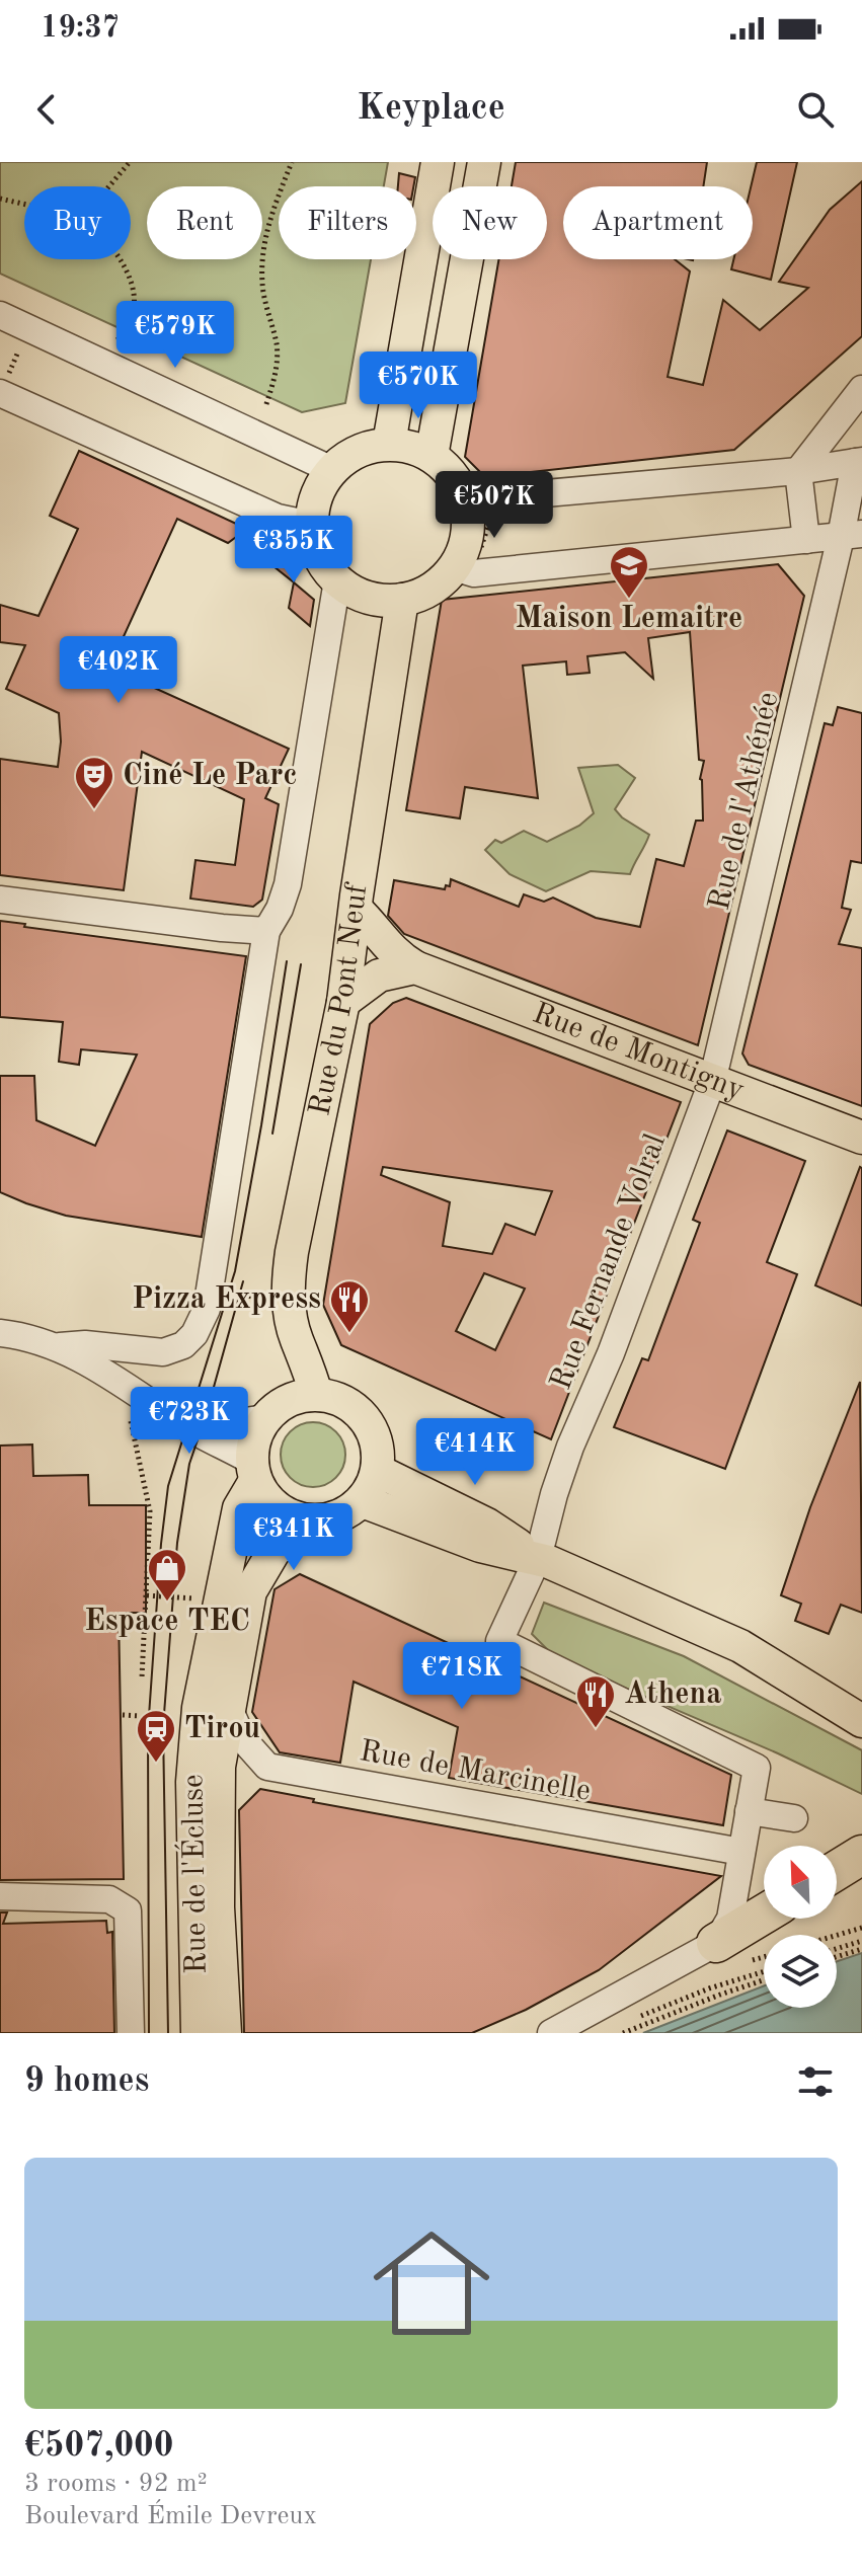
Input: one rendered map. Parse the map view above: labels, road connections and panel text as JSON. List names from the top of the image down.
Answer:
{
  "streets": {
    "main road": ["Rue du Pont Neuf", "Rue de Montigny", "Rue de l'Écluse"],
    "street": ["Rue de l'Athénée", "Rue Fernande Volral", "Rue de Marcinelle"]
  },
  "crossings": [
    ["Rue de l'Athénée", "Rue de Montigny"],
    ["Rue de l'Athénée", "Rue Fernande Volral"],
    ["Rue du Pont Neuf", "Rue de Montigny"],
    ["Rue du Pont Neuf", "Rue de l'Écluse"],
    ["Rue de Montigny", "Rue Fernande Volral"],
    ["Rue de Marcinelle", "Rue de l'Écluse"]
  ],
  "places": {
    "school or university": ["Maison Lemaitre"],
    "theatre": ["Ciné Le Parc"],
    "restaurant": ["Pizza Express", "Athena"],
    "shop": ["Espace TEC"],
    "station": ["Tirou"]
  },
  "north": "top left",
  "page": {
    "status": "19:37",
    "header": "Keyplace",
    "chip": [
      "Buy",
      "Rent",
      "Filters",
      "New",
      "Apartment"
    ],
    "price": [
      "€579K",
      "€570K",
      "€507K",
      "€355K",
      "€402K",
      "€723K",
      "€414K",
      "€341K",
      "€718K"
    ],
    "heading": "9 homes",
    "list": [
      {
        "name": "€507,000",
        "note": "3 rooms · 92 m² · Boulevard Émile Devreux"
      }
    ]
  }
}
